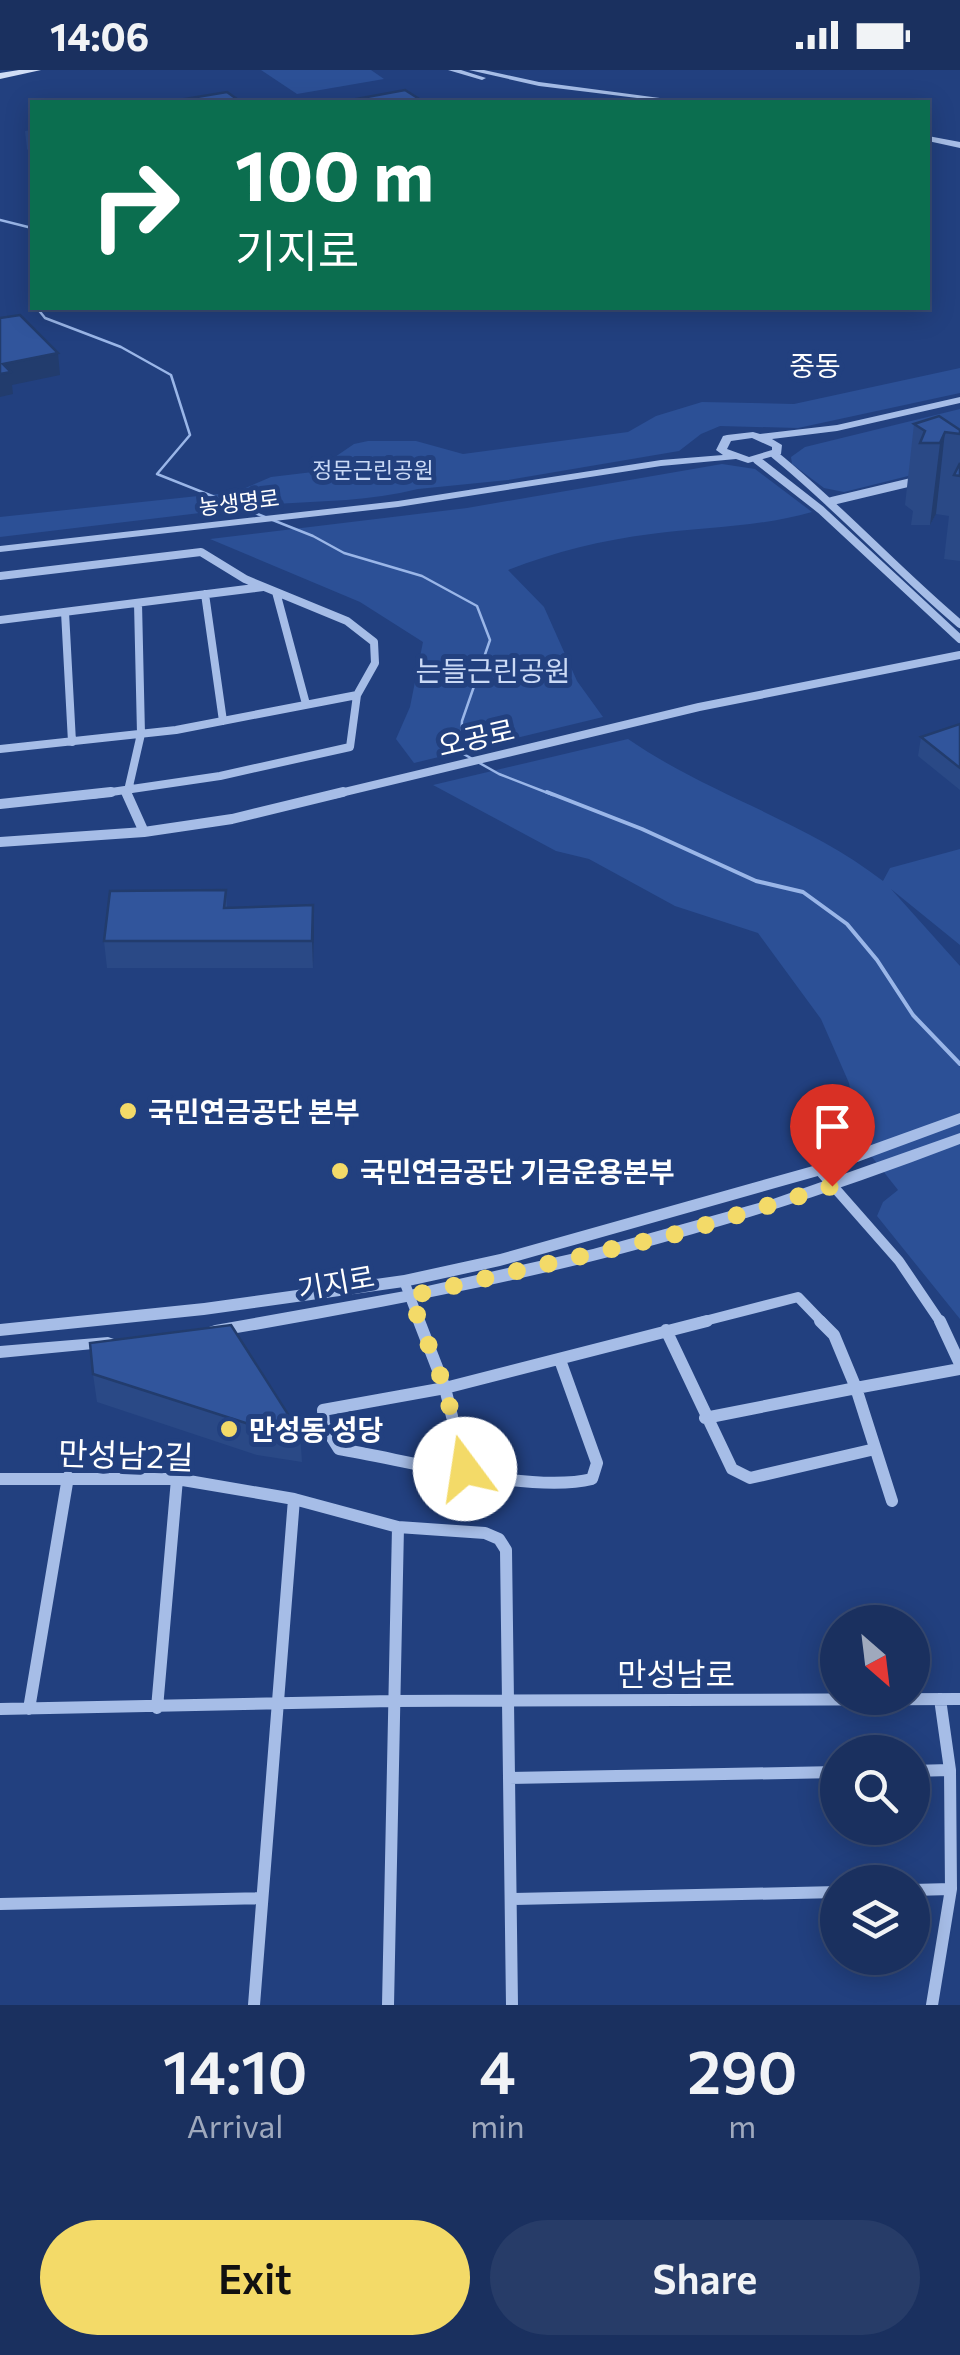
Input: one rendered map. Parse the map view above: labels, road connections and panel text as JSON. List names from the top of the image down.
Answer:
{
  "streets": {
    "street": [
      "농생명로",
      "오공로",
      "기지로",
      "만성남2길",
      "만성남로"
    ]
  },
  "crossings": [
    ["만성남2길", "만성남로"]
  ],
  "districts": ["중동"],
  "parks": ["정문근린공원", "는들근린공원"],
  "places": ["국민연금공단 본부", "국민연금공단 기금운용본부", "만성동 성당"],
  "north": "bottom right",
  "page": {
    "status": "14:06",
    "turn": ["100 m", "기지로"],
    "eta": [
      "14:10",
      "Arrival",
      "4",
      "min",
      "290",
      "m"
    ],
    "buttons": ["Exit", "Share"]
  }
}
